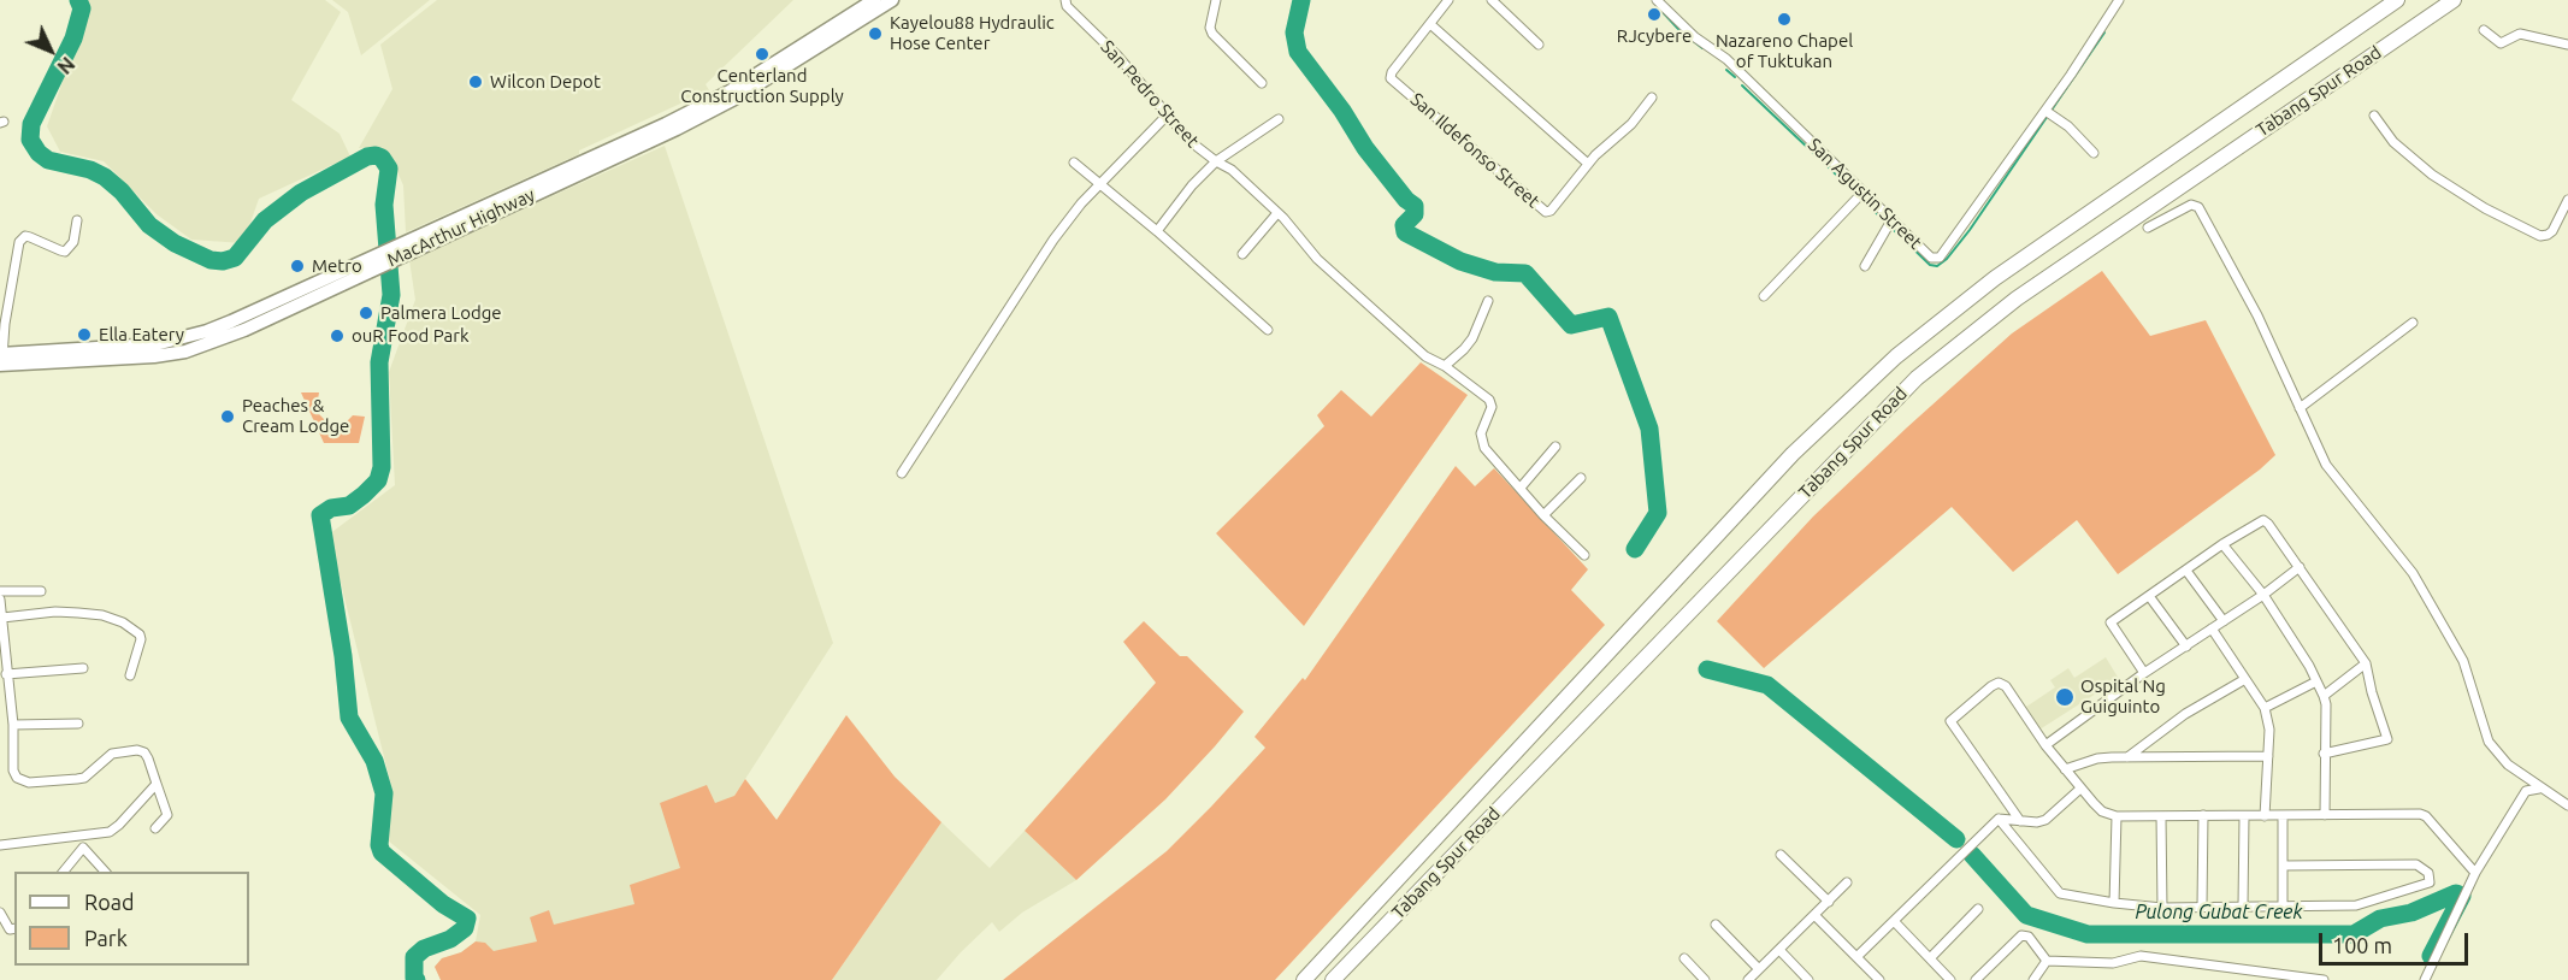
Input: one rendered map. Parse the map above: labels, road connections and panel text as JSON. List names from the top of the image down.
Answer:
{
  "streets": {
    "highway": ["Tabang Spur Road", "MacArthur Highway"],
    "street": ["San Pedro Street", "San Ildefonso Street", "San Agustin Street"]
  },
  "water": ["Pulong Gubat Creek"],
  "places": [
    "RJcybere",
    "Nazareno Chapel of Tuktukan",
    "Kayelou88 Hydraulic Hose Center",
    "Centerland Construction Supply",
    "Wilcon Depot",
    "Metro",
    "Palmera Lodge",
    "Ella Eatery",
    "ouR Food Park",
    "Peaches & Cream Lodge",
    "Ospital Ng Guiguinto"
  ],
  "legend": ["Road", "Park"],
  "scale_bar": "100 m",
  "north": "bottom right"
}
